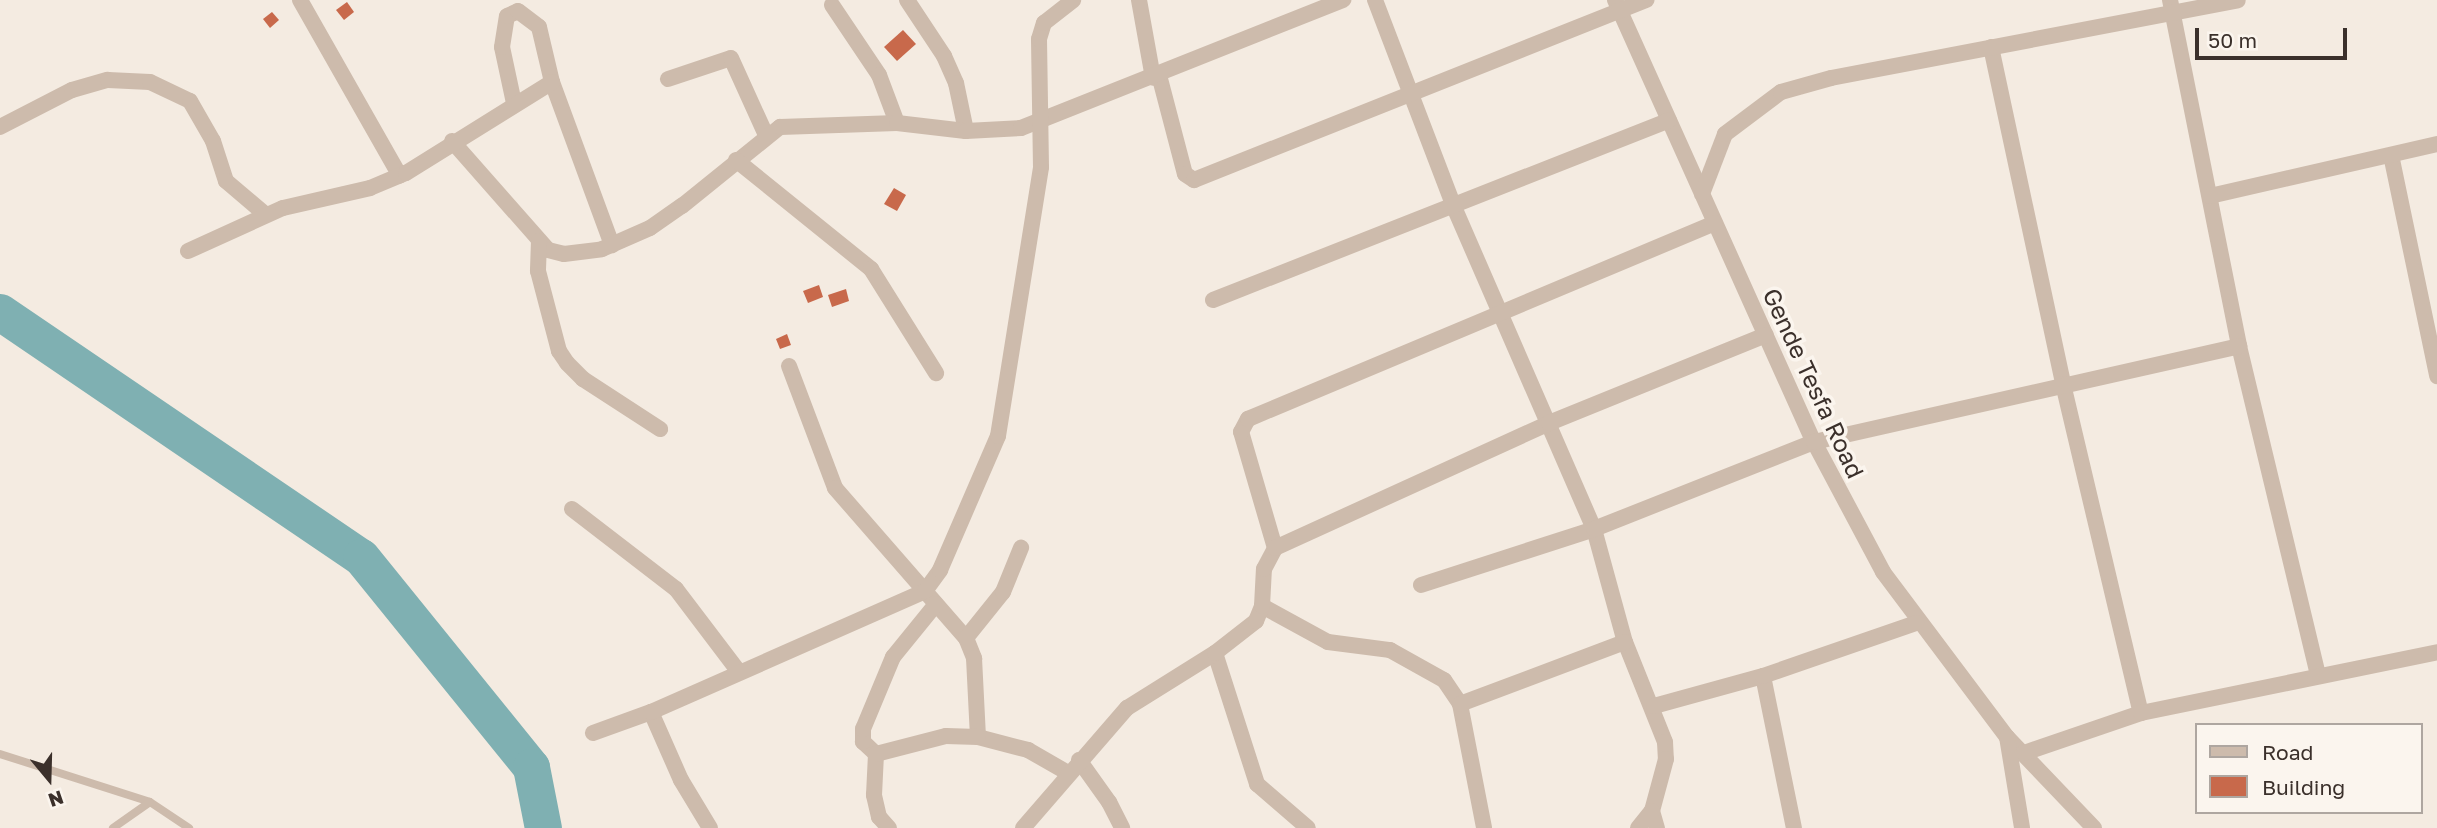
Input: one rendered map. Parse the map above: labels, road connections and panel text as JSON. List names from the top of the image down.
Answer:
{
  "streets": {
    "street": ["Gende Tesfa Road"]
  },
  "legend": ["Road", "Building"],
  "scale_bar": "50 m",
  "north": "bottom"
}
